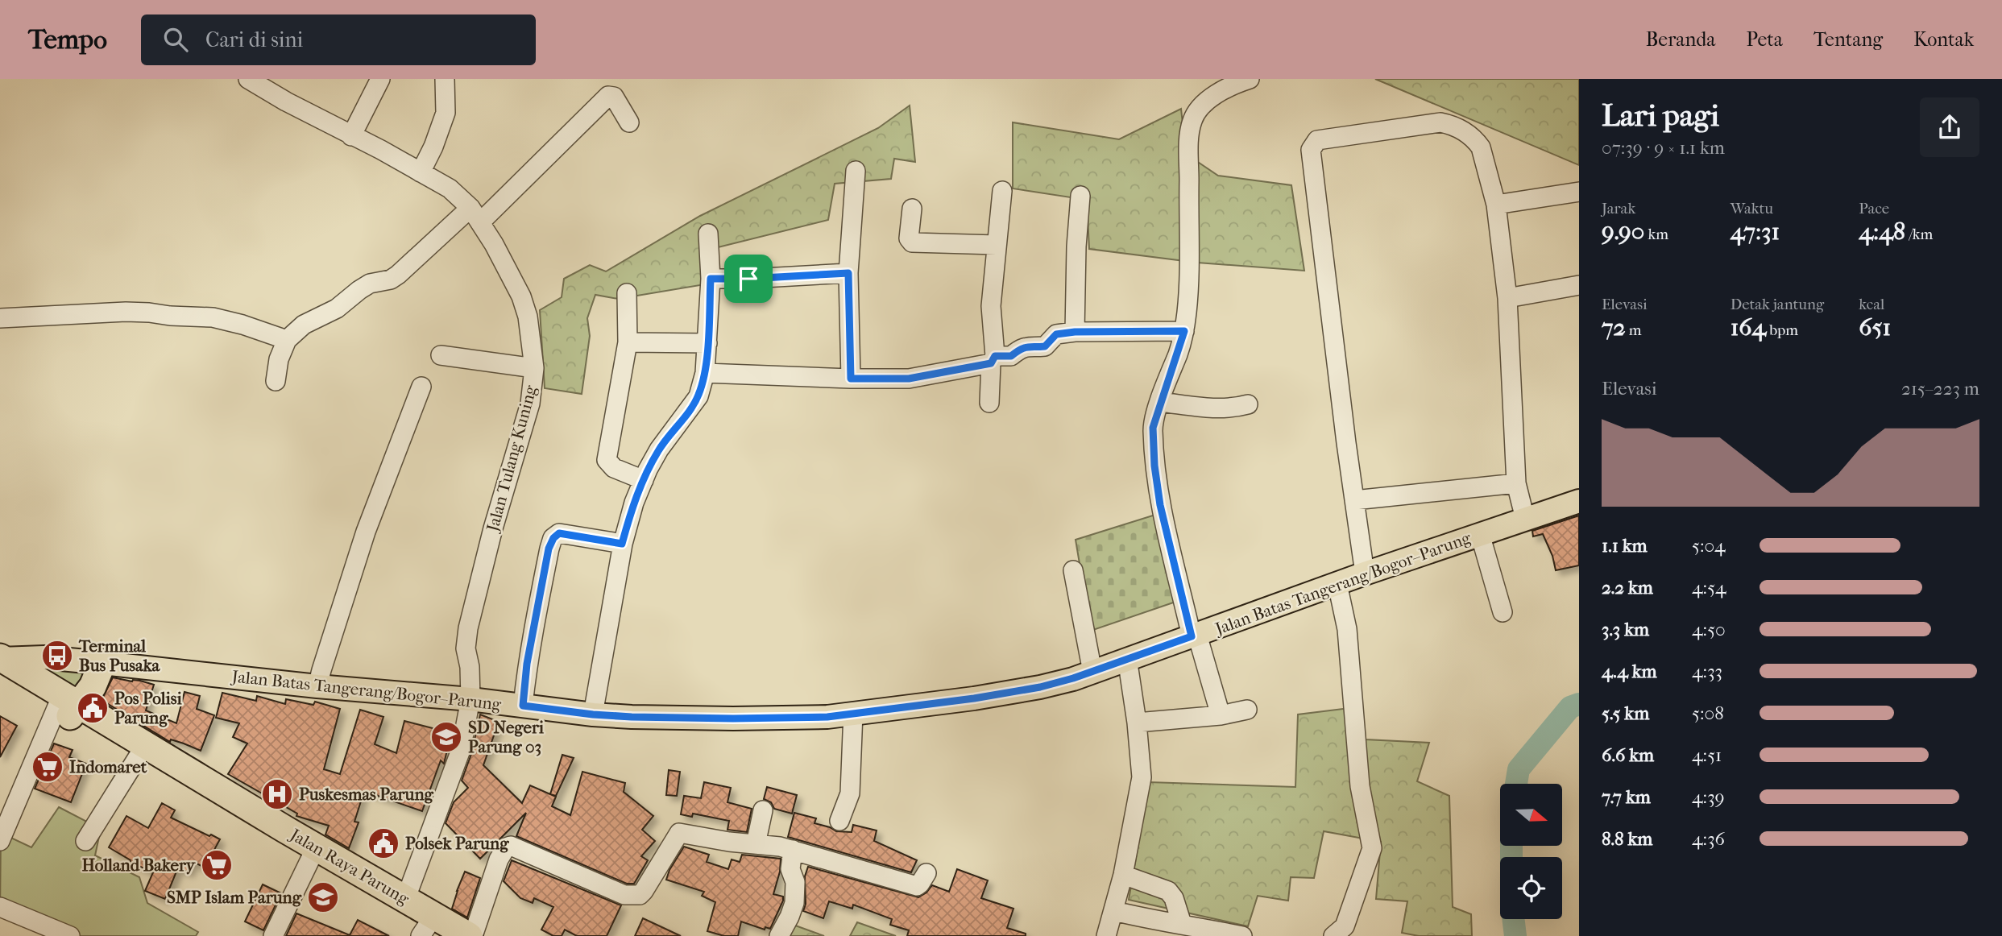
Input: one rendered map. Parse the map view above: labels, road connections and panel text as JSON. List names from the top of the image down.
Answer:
{
  "streets": {
    "highway": ["Jalan Raya Parung"],
    "main road": ["Jalan Batas Tangerang/Bogor–Parung"],
    "street": ["Jalan Tulang Kuning"]
  },
  "crossings": [
    ["Jalan Tulang Kuning", "Jalan Batas Tangerang/Bogor–Parung"],
    ["Jalan Tulang Kuning", "Jalan Raya Parung"],
    ["Jalan Batas Tangerang/Bogor–Parung", "Jalan Raya Parung"]
  ],
  "places": {
    "bus stop": ["Terminal Bus Pusaka"],
    "public building": ["Pos Polisi Parung", "Polsek Parung"],
    "school or university": ["SD Negeri Parung 03", "SMP Islam Parung"],
    "supermarket": ["Indomaret", "Holland Bakery"],
    "hospital": ["Puskesmas Parung"]
  },
  "north": "right",
  "page": {
    "header": "Tempo",
    "search": "Cari di sini",
    "nav": [
      "Beranda",
      "Peta",
      "Tentang",
      "Kontak"
    ],
    "heading": ["Lari pagi", "07:39 · 9 × 1.1 km"],
    "stats": [
      ["Jarak", "9.90 km"],
      ["Waktu", "47:31"],
      ["Pace", "4:48 /km"],
      ["Elevasi", "72 m"],
      ["Detak jantung", "164 bpm"],
      ["kcal", "651"]
    ],
    "chart": ["Elevasi", "215–223 m"],
    "list": [
      {
        "name": "1.1 km",
        "note": "5:04"
      },
      {
        "name": "2.2 km",
        "note": "4:54"
      },
      {
        "name": "3.3 km",
        "note": "4:50"
      },
      {
        "name": "4.4 km",
        "note": "4:33"
      },
      {
        "name": "5.5 km",
        "note": "5:08"
      },
      {
        "name": "6.6 km",
        "note": "4:51"
      },
      {
        "name": "7.7 km",
        "note": "4:39"
      },
      {
        "name": "8.8 km",
        "note": "4:36"
      }
    ]
  }
}
